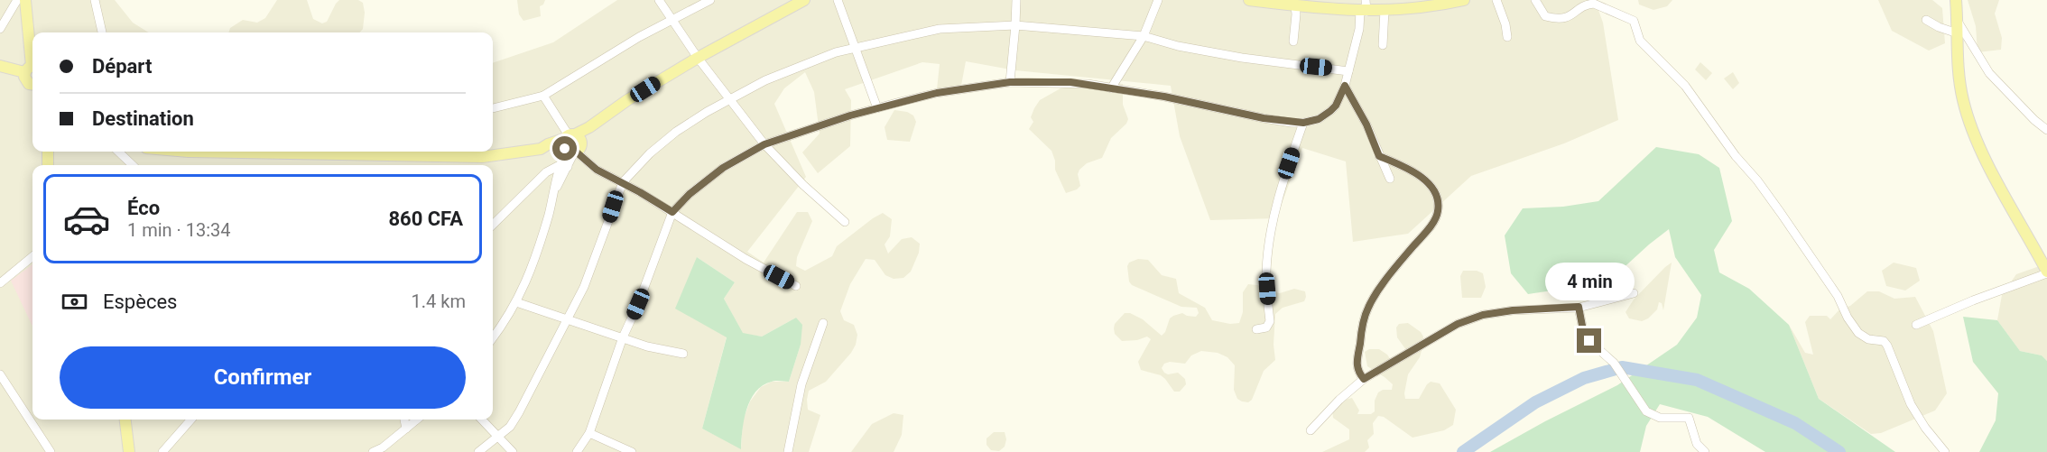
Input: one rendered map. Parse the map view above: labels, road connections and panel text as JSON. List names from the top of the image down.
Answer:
{
  "page": {
    "banner": ["Départ", "Destination"],
    "list": [
      {
        "name": "Éco",
        "note": "1 min · 13:34",
        "value": "860 CFA"
      }
    ],
    "bubble": "4 min",
    "pay": ["Espèces", "1.4 km"],
    "buttons": "Confirmer"
  }
}
